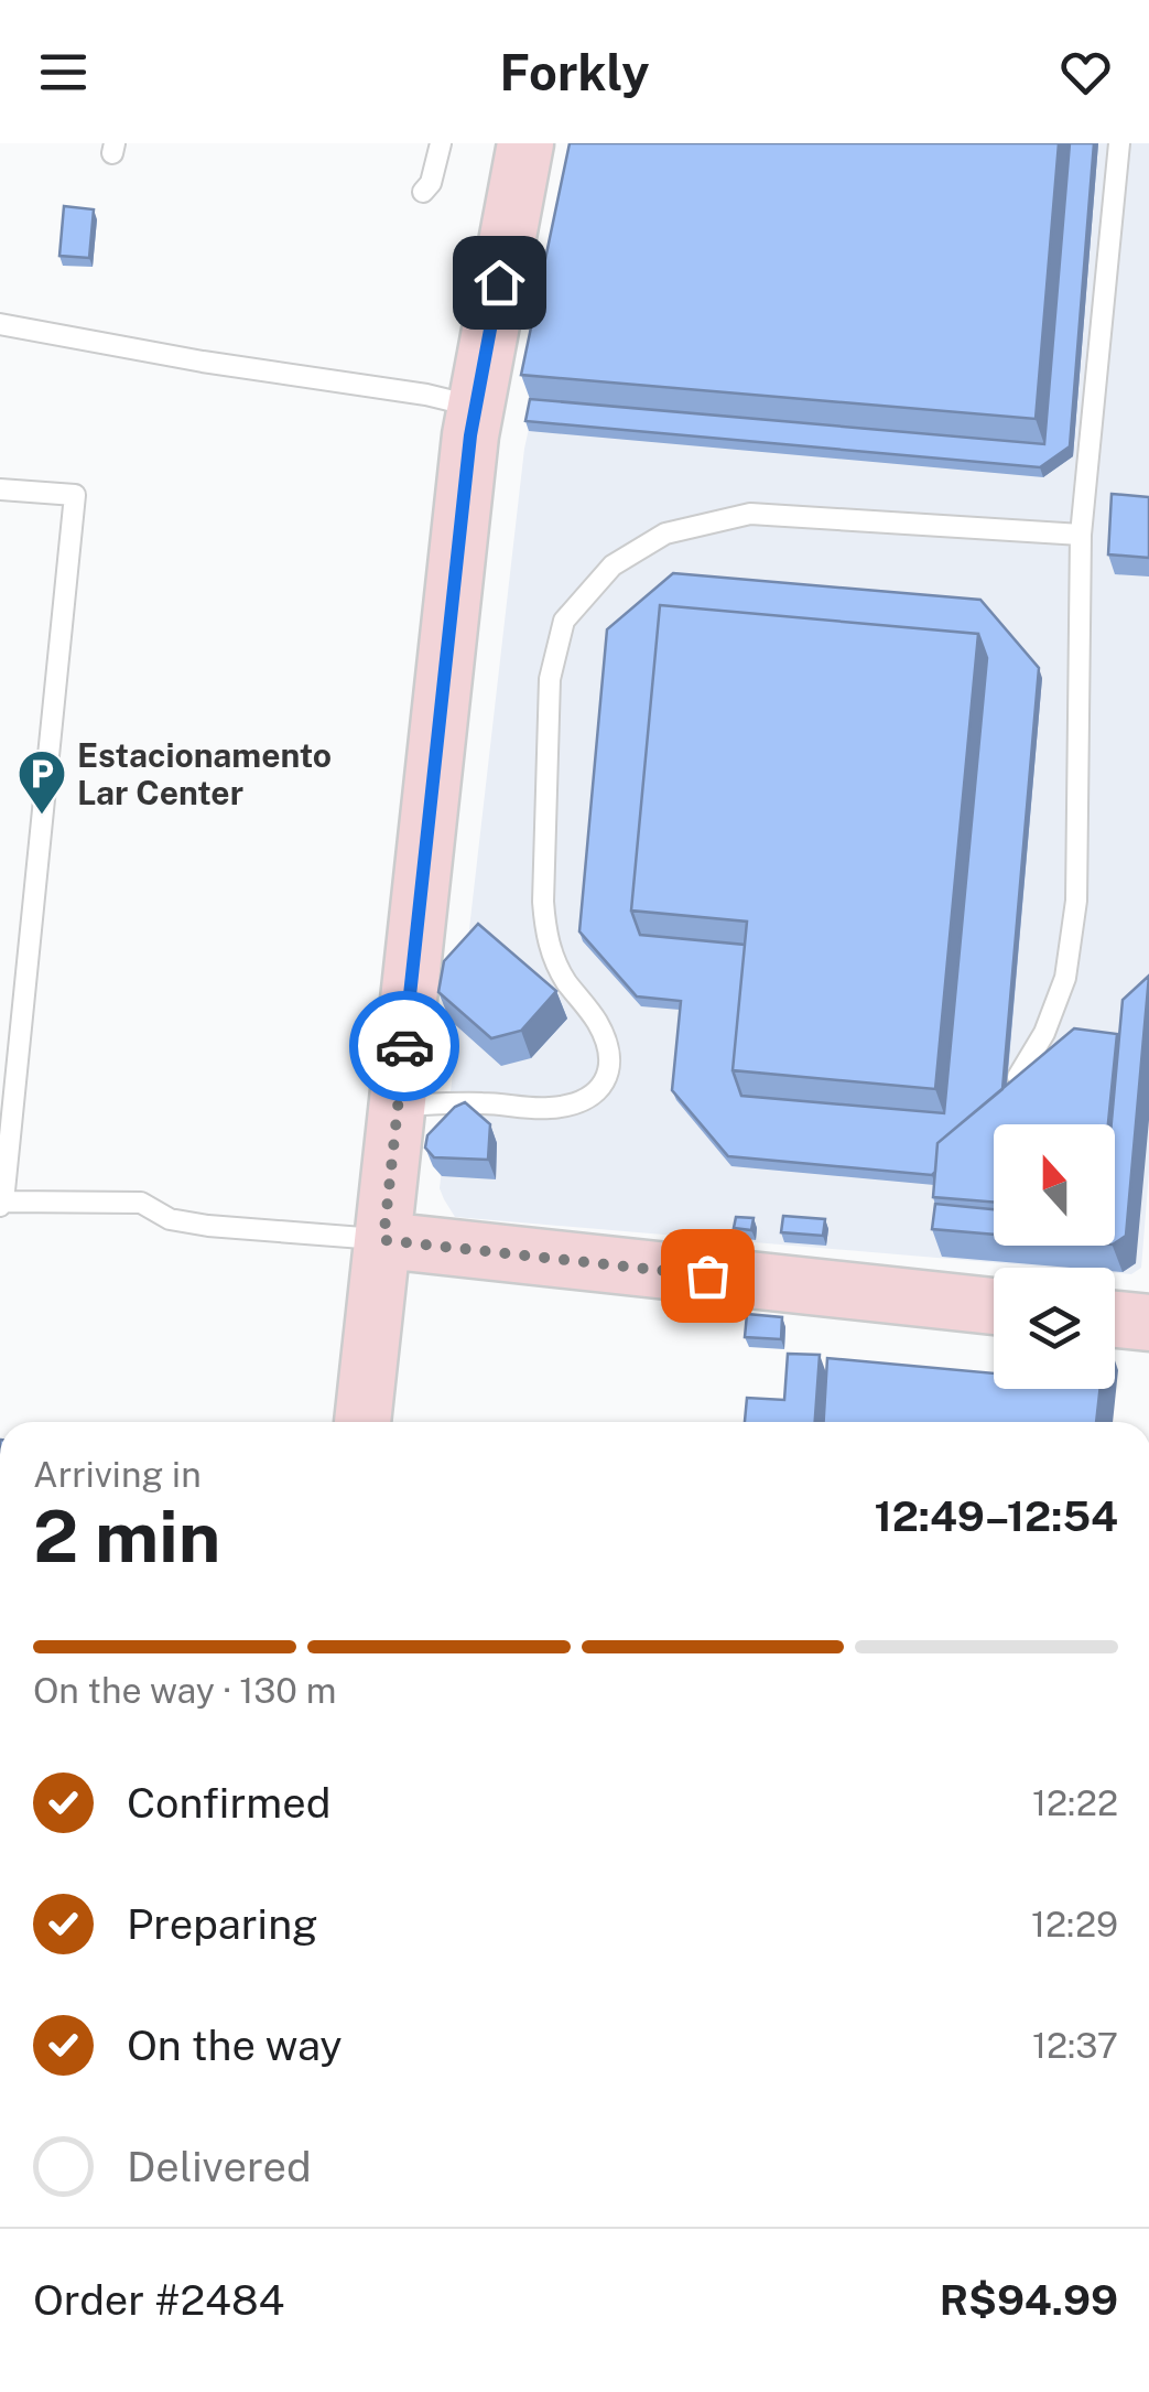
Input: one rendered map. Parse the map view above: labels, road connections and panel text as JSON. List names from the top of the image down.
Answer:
{
  "places": {
    "parking": ["Estacionamento Lar Center"]
  },
  "north": "top",
  "page": {
    "header": "Forkly",
    "heading": ["2 min", "Arriving in", "12:49–12:54"],
    "panel": ["Order #2484", "R$94.99"],
    "bar": "On the way · 130 m",
    "list": [
      ["Confirmed", "12:22"],
      ["Preparing", "12:29"],
      ["On the way", "12:37"],
      "Delivered"
    ]
  }
}
